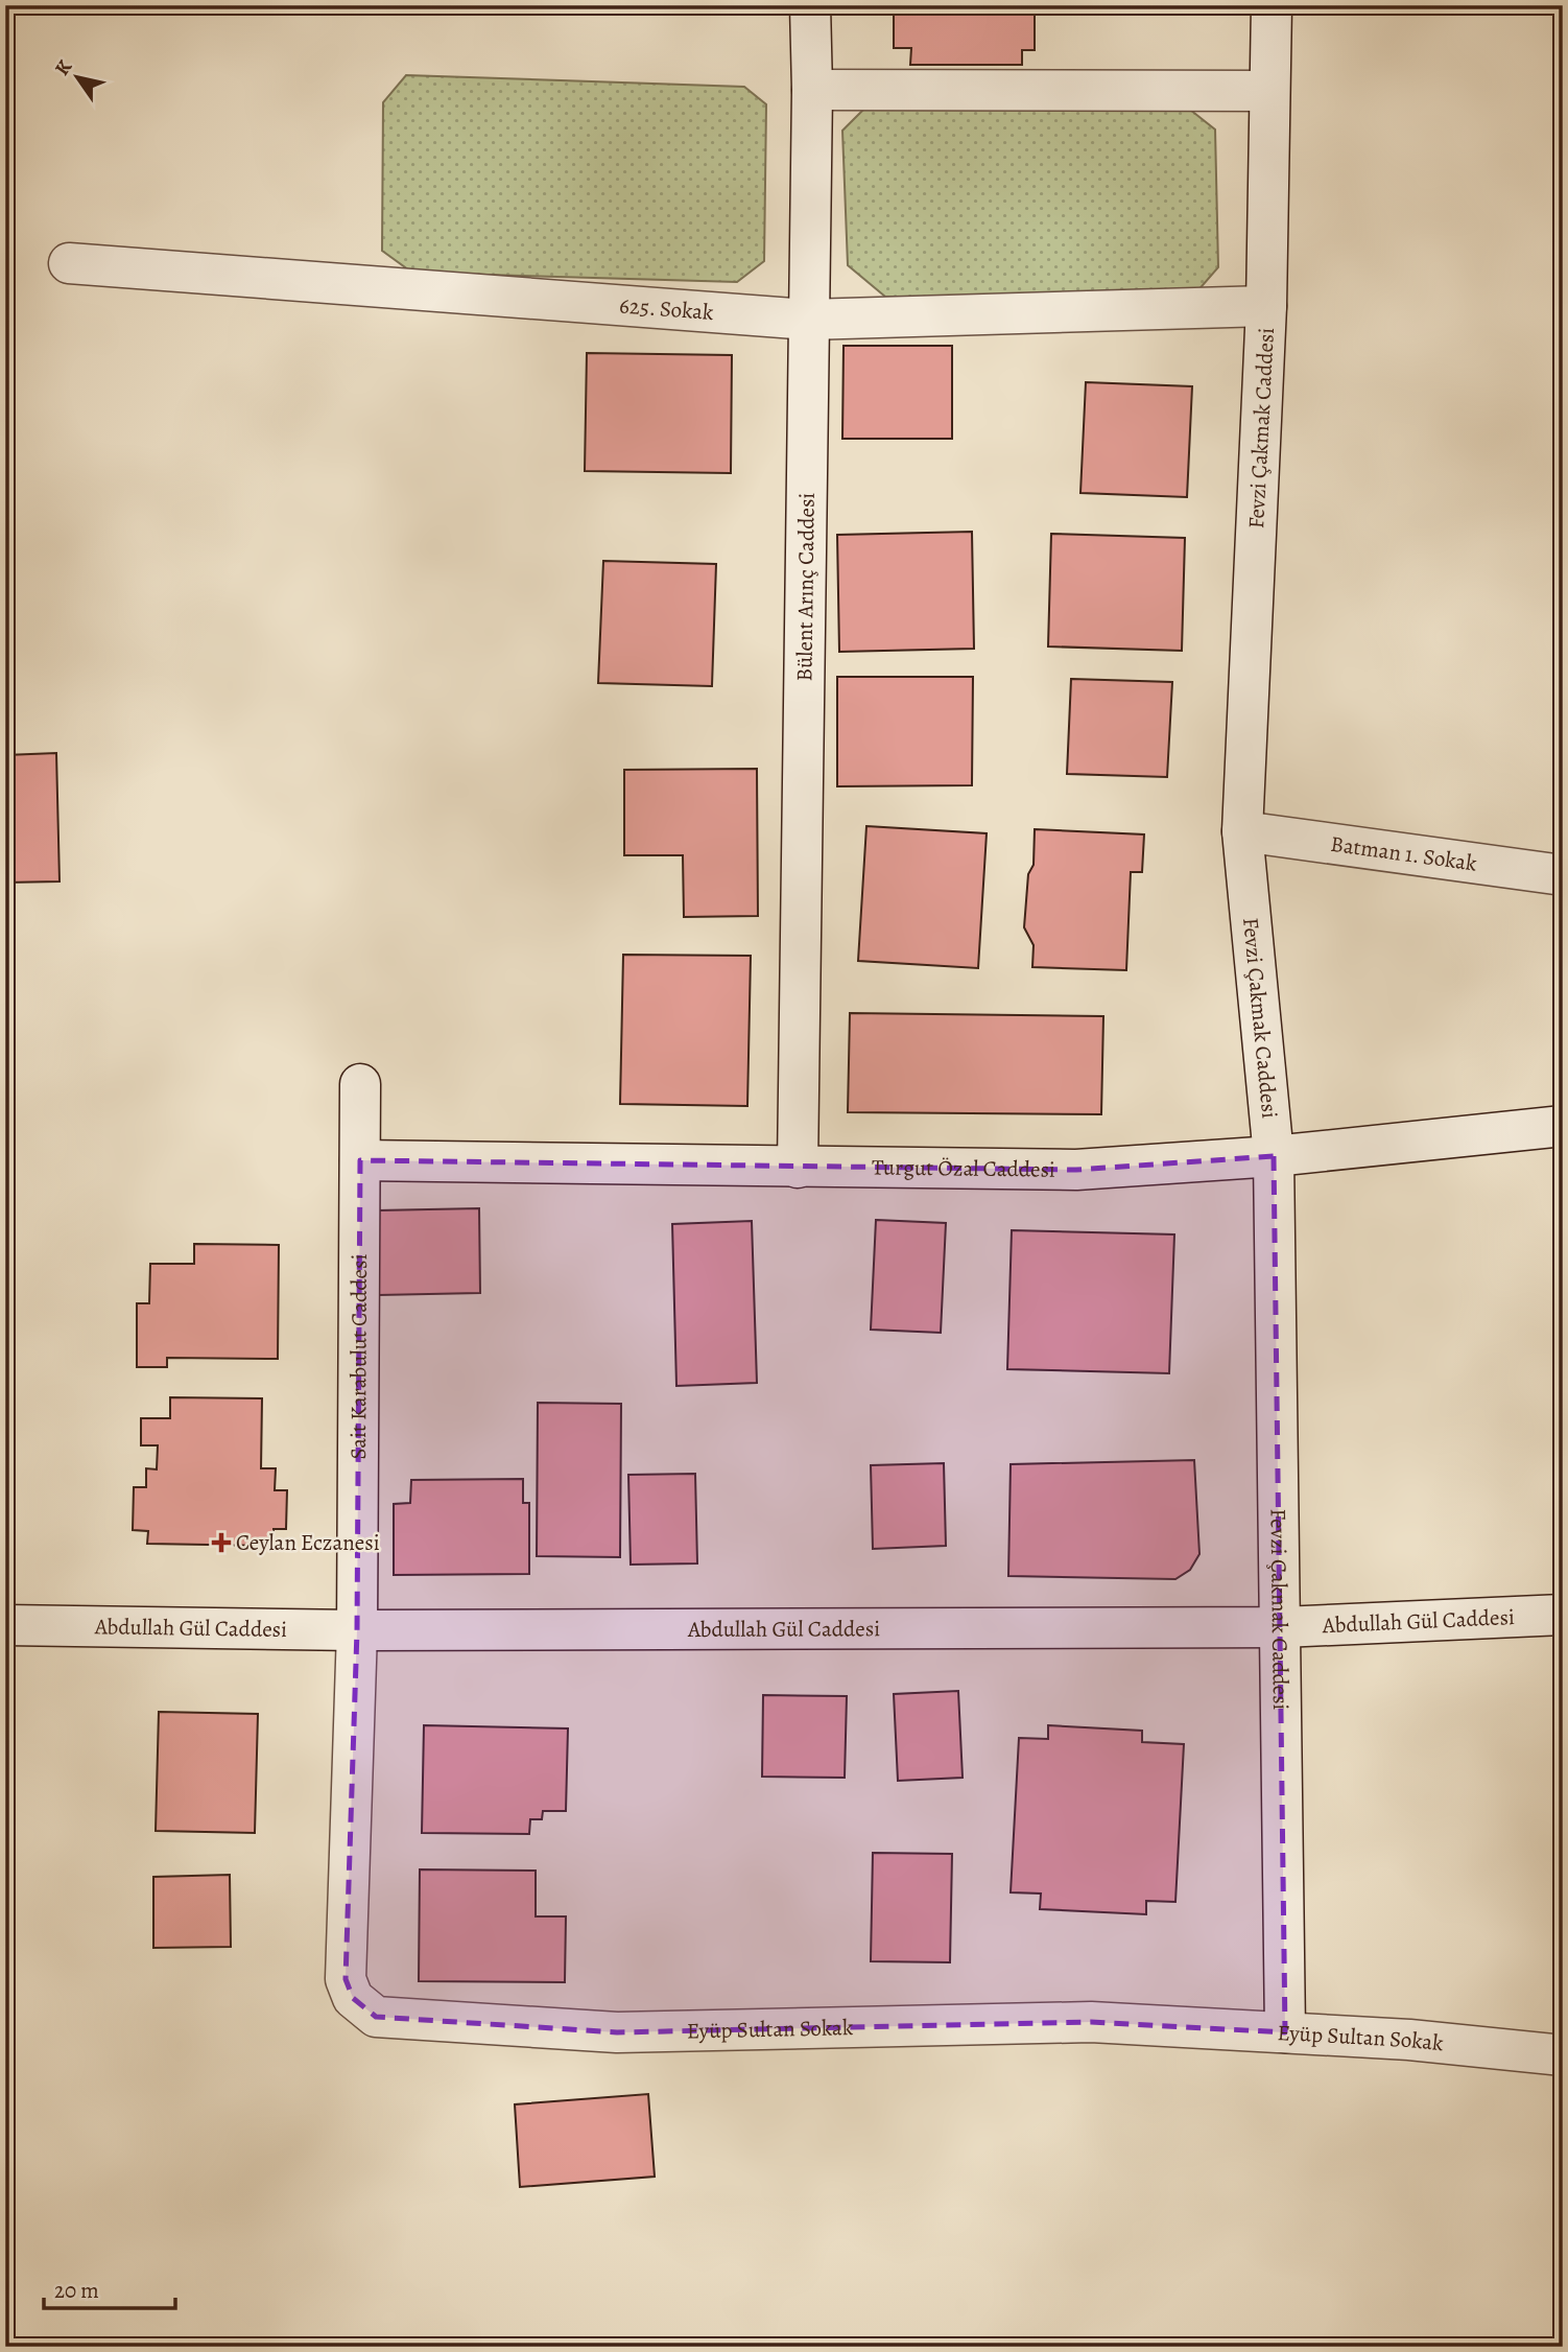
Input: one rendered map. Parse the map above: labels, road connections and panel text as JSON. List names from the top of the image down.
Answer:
{
  "streets": {
    "street": [
      "625. Sokak",
      "Fevzi Çakmak Caddesi",
      "Bülent Arınç Caddesi",
      "Batman 1. Sokak",
      "Turgut Özal Caddesi",
      "Sait Karabulut Caddesi",
      "Abdullah Gül Caddesi",
      "Eyüp Sultan Sokak"
    ]
  },
  "crossings": [
    ["625. Sokak", "Fevzi Çakmak Caddesi"],
    ["625. Sokak", "Bülent Arınç Caddesi"],
    ["Fevzi Çakmak Caddesi", "Batman 1. Sokak"],
    ["Fevzi Çakmak Caddesi", "Turgut Özal Caddesi"],
    ["Fevzi Çakmak Caddesi", "Abdullah Gül Caddesi"],
    ["Fevzi Çakmak Caddesi", "Eyüp Sultan Sokak"],
    ["Bülent Arınç Caddesi", "Turgut Özal Caddesi"],
    ["Turgut Özal Caddesi", "Sait Karabulut Caddesi"],
    ["Sait Karabulut Caddesi", "Abdullah Gül Caddesi"],
    ["Sait Karabulut Caddesi", "Eyüp Sultan Sokak"],
    ["Abdullah Gül Caddesi", "Eyüp Sultan Sokak"]
  ],
  "places": {
    "health": ["Ceylan Eczanesi"]
  },
  "scale_bar": "20 m",
  "north": "top left"
}
